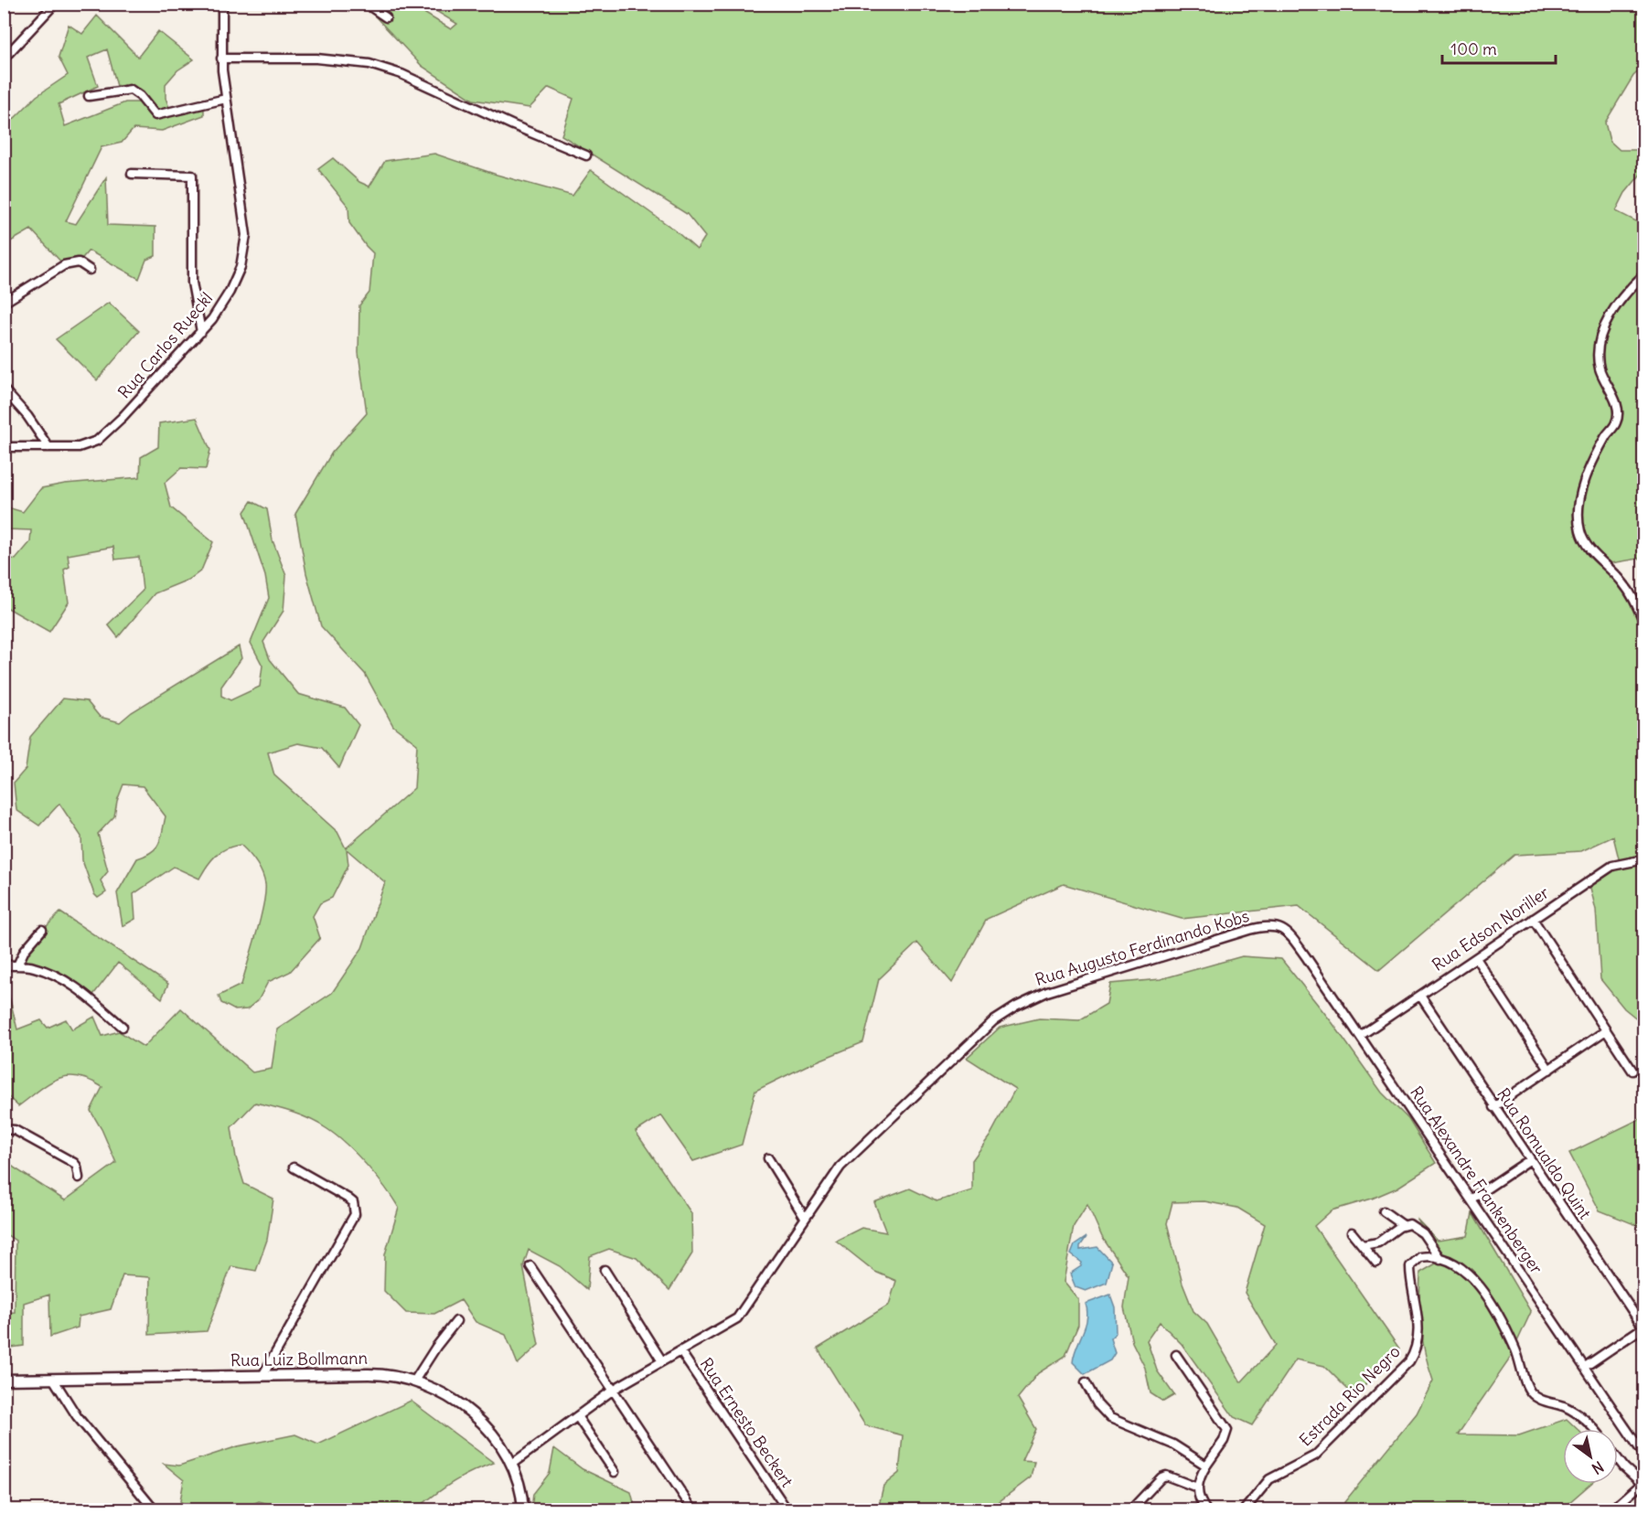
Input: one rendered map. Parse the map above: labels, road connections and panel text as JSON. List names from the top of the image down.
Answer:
{
  "streets": {
    "main road": ["Rua Luiz Bollmann"],
    "street": [
      "Rua Carlos Rueckl",
      "Rua Edson Noriller",
      "Rua Augusto Ferdinando Kobs",
      "Rua Romualdo Quint",
      "Rua Alexandre Frankenberger",
      "Estrada Rio Negro",
      "Rua Ernesto Beckert"
    ]
  },
  "crossings": [
    ["Rua Edson Noriller", "Rua Romualdo Quint"],
    ["Rua Edson Noriller", "Rua Alexandre Frankenberger"],
    ["Rua Augusto Ferdinando Kobs", "Rua Alexandre Frankenberger"],
    ["Rua Augusto Ferdinando Kobs", "Rua Luiz Bollmann"],
    ["Rua Augusto Ferdinando Kobs", "Rua Ernesto Beckert"]
  ],
  "scale_bar": "100 m",
  "north": "bottom right"
}
